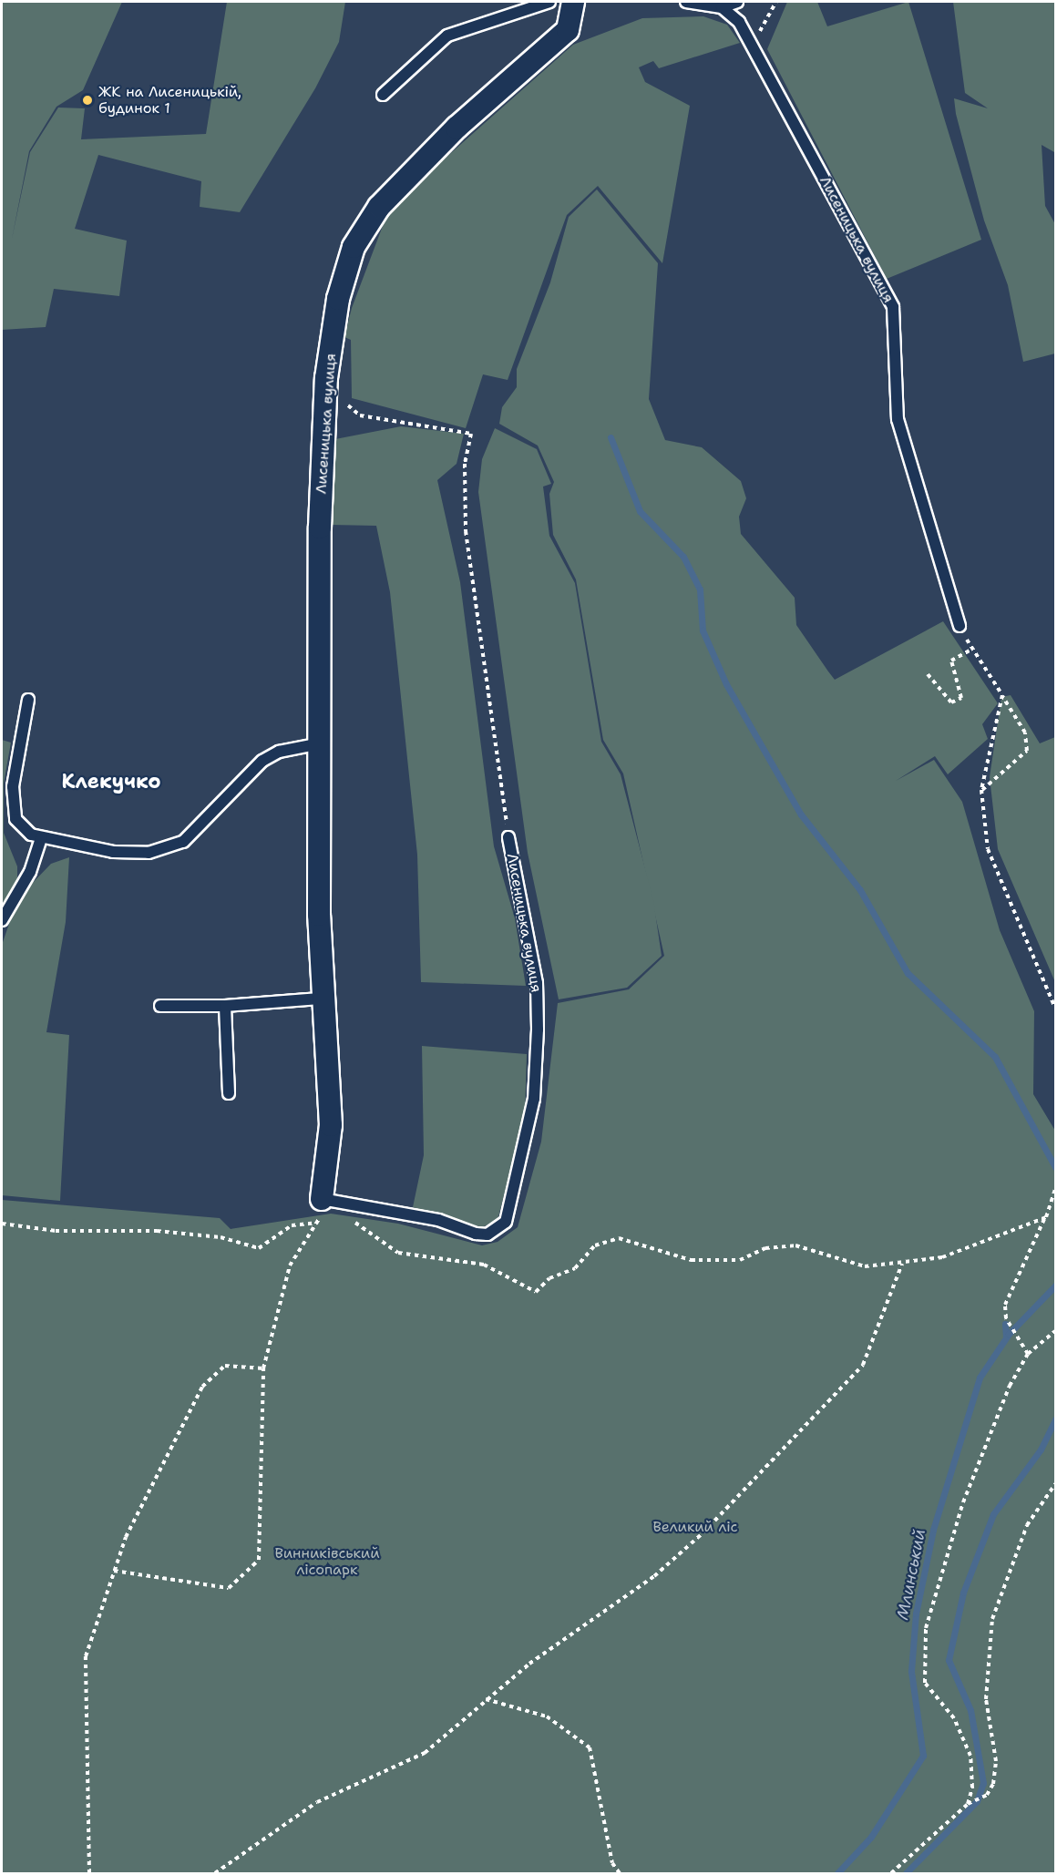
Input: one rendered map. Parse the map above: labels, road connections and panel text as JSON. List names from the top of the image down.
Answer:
{
  "streets": {
    "street": ["Лисеницька вулиця"]
  },
  "districts": ["Клекучко"],
  "water": ["Млинський"],
  "parks": ["Великий ліс", "Винниківський лісопарк"],
  "places": ["ЖК на Лисеницькій, будинок 1"]
}
